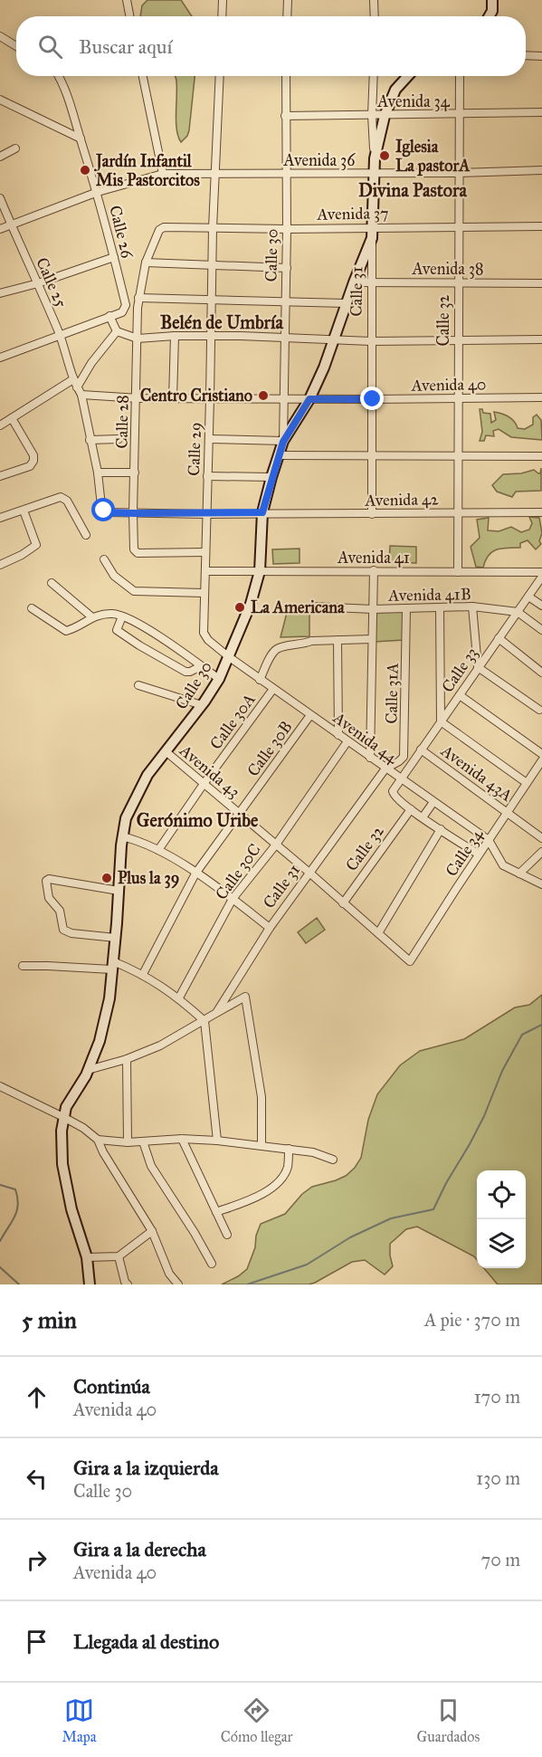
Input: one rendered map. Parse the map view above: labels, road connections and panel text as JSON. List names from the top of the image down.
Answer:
{
  "streets": {
    "main road": ["Calle 30", "Calle 31"],
    "street": [
      "Avenida 34",
      "Avenida 36",
      "Avenida 37",
      "Calle 26",
      "Avenida 38",
      "Calle 25",
      "Calle 32",
      "Avenida 40",
      "Calle 28",
      "Calle 29",
      "Avenida 42",
      "Avenida 41",
      "Avenida 41B",
      "Calle 33",
      "Calle 31A",
      "Calle 30A",
      "Avenida 44",
      "Calle 30B",
      "Avenida 43",
      "Avenida 43A",
      "Calle 34",
      "Calle 30C"
    ]
  },
  "crossings": [
    ["Avenida 34", "Calle 30"],
    ["Avenida 34", "Calle 31"],
    ["Avenida 34", "Calle 32"],
    ["Avenida 36", "Calle 26"],
    ["Avenida 36", "Calle 30"],
    ["Avenida 36", "Calle 25"],
    ["Avenida 36", "Calle 31"],
    ["Avenida 36", "Calle 32"],
    ["Avenida 36", "Calle 29"],
    ["Avenida 37", "Calle 30"],
    ["Avenida 37", "Calle 31"],
    ["Avenida 37", "Calle 32"],
    ["Avenida 37", "Calle 28"],
    ["Avenida 37", "Calle 29"],
    ["Calle 30", "Avenida 38"],
    ["Calle 30", "Calle 31"],
    ["Calle 30", "Avenida 40"],
    ["Calle 30", "Calle 29"],
    ["Calle 30", "Avenida 42"],
    ["Calle 30", "Avenida 41"],
    ["Calle 30", "Avenida 44"],
    ["Calle 30", "Avenida 43"],
    ["Avenida 38", "Calle 31"],
    ["Avenida 38", "Calle 32"],
    ["Calle 31", "Avenida 40"],
    ["Calle 31", "Avenida 42"],
    ["Calle 31", "Calle 31A"],
    ["Calle 31", "Avenida 44"],
    ["Calle 31", "Avenida 43"],
    ["Calle 32", "Avenida 40"],
    ["Calle 32", "Avenida 42"],
    ["Calle 32", "Avenida 41"],
    ["Calle 32", "Avenida 43"],
    ["Avenida 40", "Calle 28"],
    ["Avenida 40", "Calle 29"],
    ["Calle 28", "Calle 29"],
    ["Calle 29", "Avenida 41"],
    ["Calle 29", "Avenida 44"],
    ["Avenida 41B", "Calle 33"],
    ["Avenida 41B", "Calle 31A"],
    ["Calle 33", "Avenida 44"],
    ["Calle 33", "Avenida 43A"],
    ["Calle 31A", "Avenida 44"],
    ["Calle 30A", "Avenida 44"],
    ["Calle 30A", "Avenida 43"],
    ["Avenida 44", "Calle 30B"],
    ["Avenida 44", "Calle 34"],
    ["Avenida 44", "Calle 30C"],
    ["Calle 30B", "Avenida 43"],
    ["Avenida 43", "Calle 34"],
    ["Avenida 43", "Calle 30C"],
    ["Avenida 43A", "Calle 34"]
  ],
  "districts": ["Divina Pastora", "Belén de Umbría", "Gerónimo Uribe"],
  "places": [
    "Iglesia La pastorA",
    "Jardín Infantil Mis Pastorcitos",
    "Centro Cristiano",
    "La Americana",
    "Plus la 39"
  ],
  "page": {
    "search": "Buscar aquí",
    "heading": ["5 min", "A pie · 370 m"],
    "list": [
      ["Continúa", "Avenida 40", "170 m"],
      ["Gira a la izquierda", "Calle 30", "130 m"],
      ["Gira a la derecha", "Avenida 40", "70 m"],
      "Llegada al destino"
    ],
    "nav": ["Mapa", "Cómo llegar", "Guardados"]
  }
}
